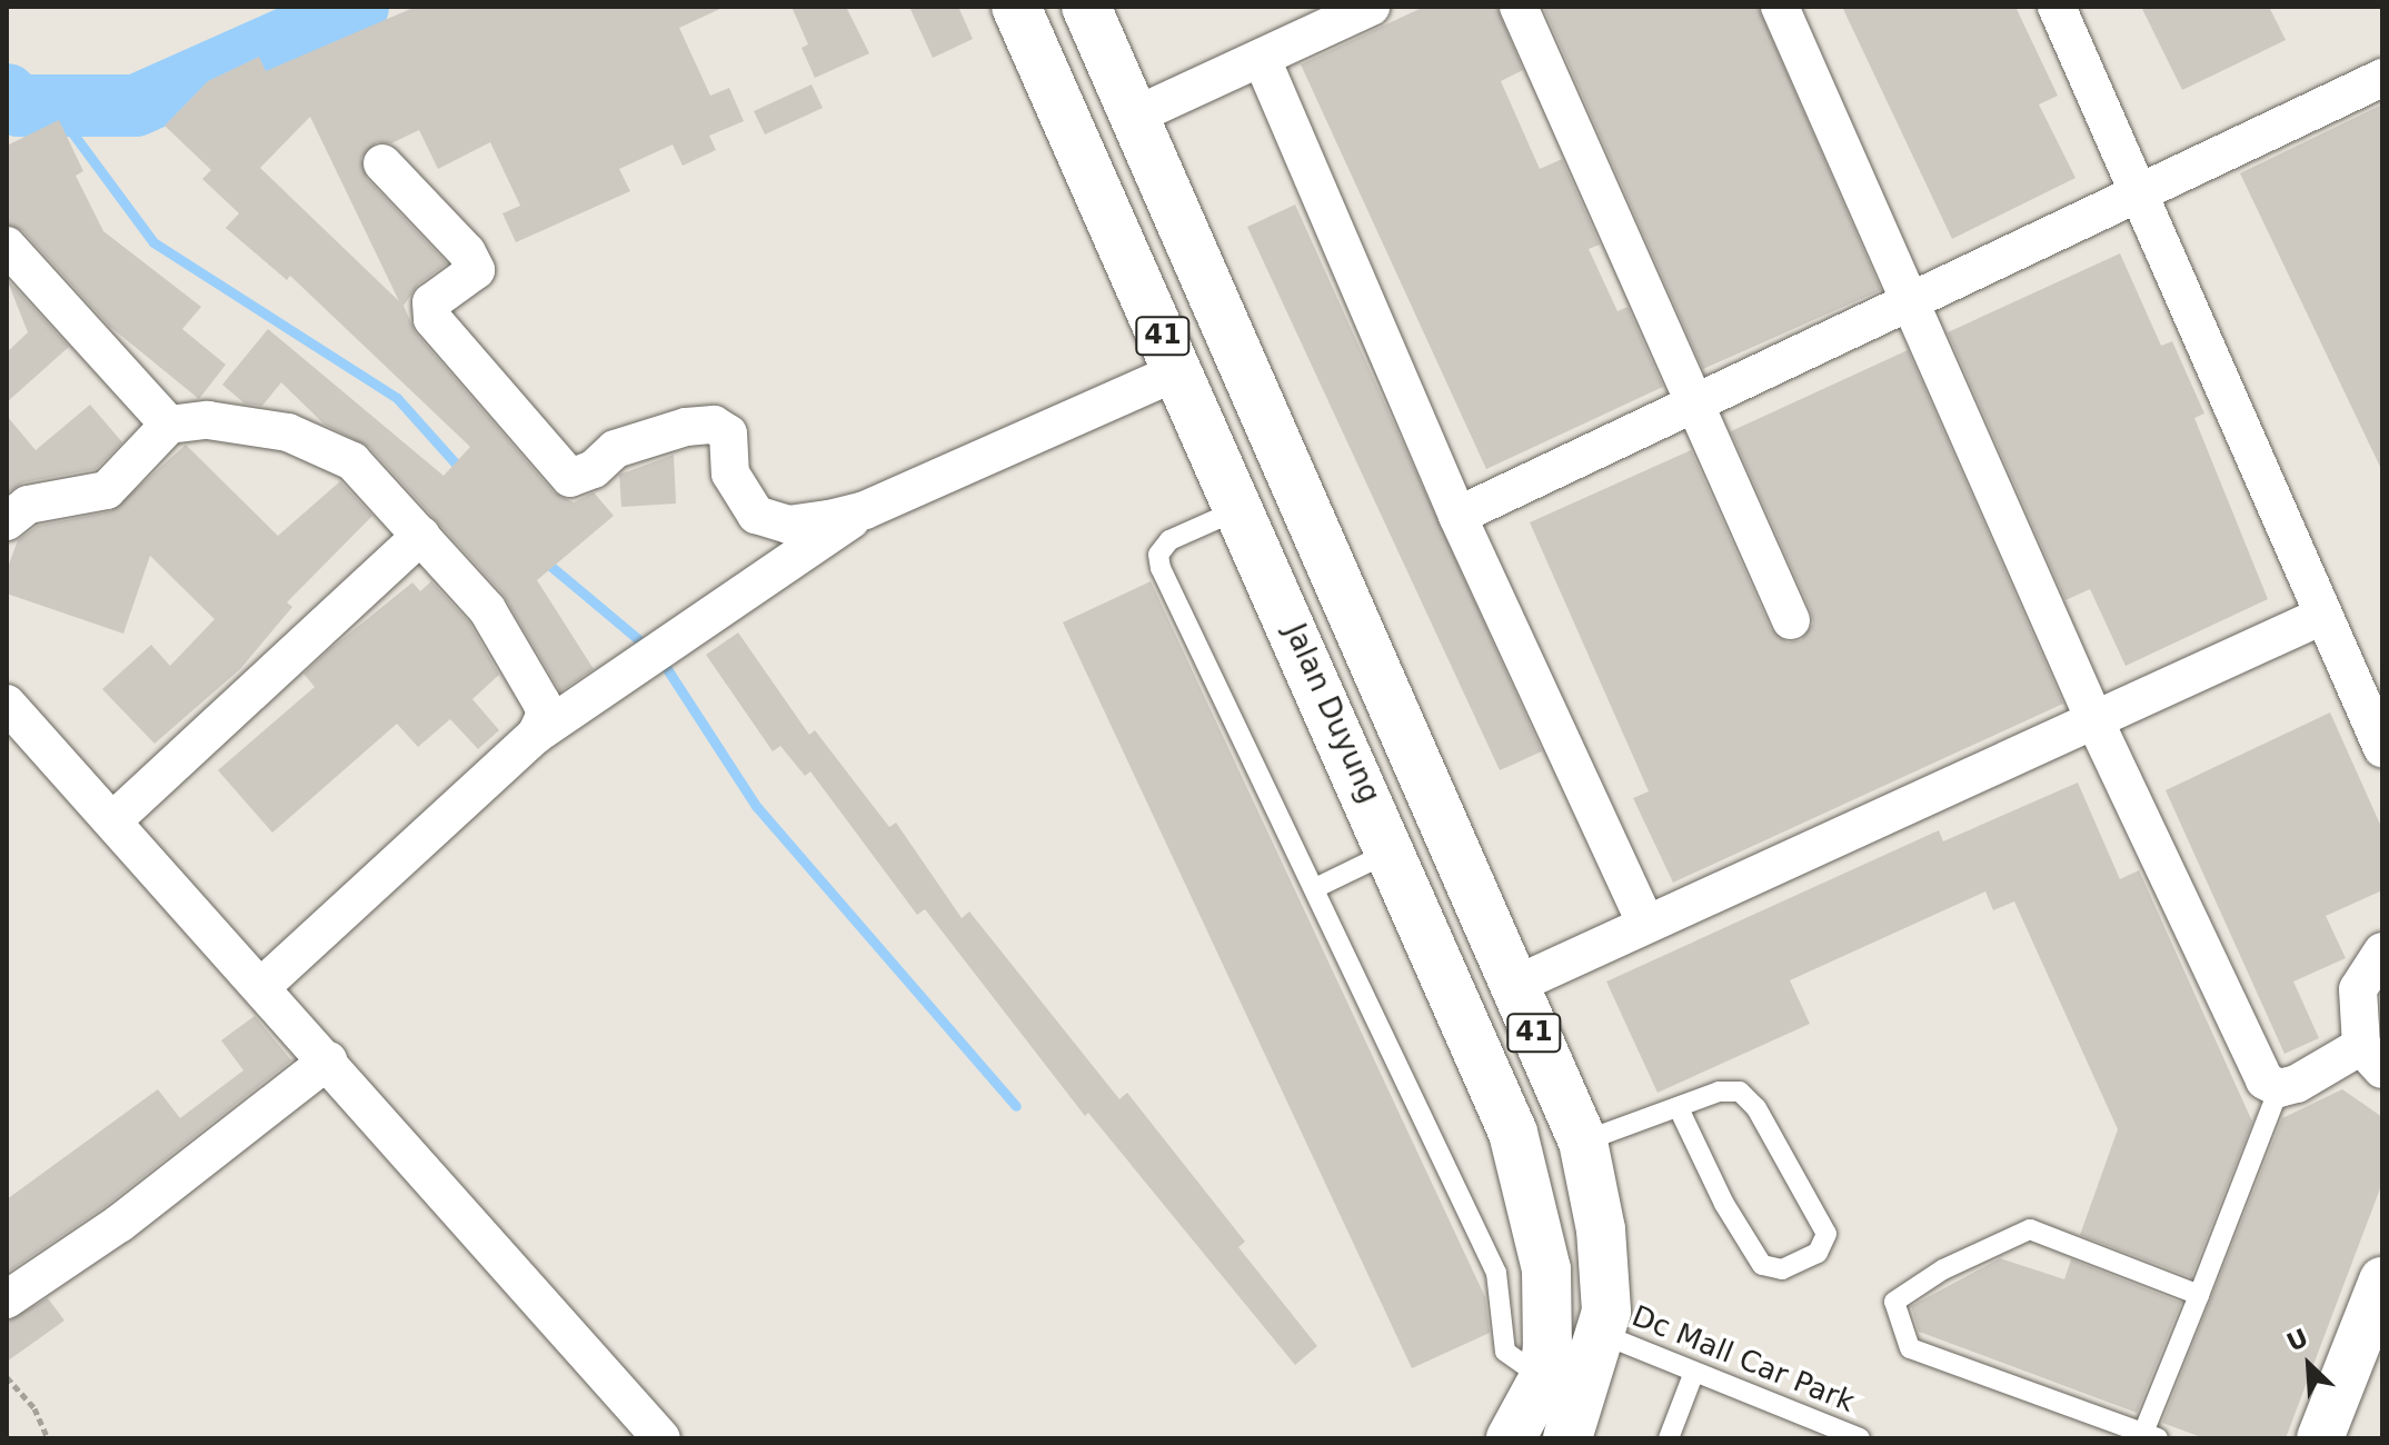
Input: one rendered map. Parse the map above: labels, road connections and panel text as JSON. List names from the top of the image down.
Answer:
{
  "streets": {
    "highway": ["41", "Jalan Duyung"],
    "lane": ["Dc Mall Car Park"]
  },
  "crossings": [
    ["Jalan Duyung", "Dc Mall Car Park"]
  ],
  "north": "top left"
}
